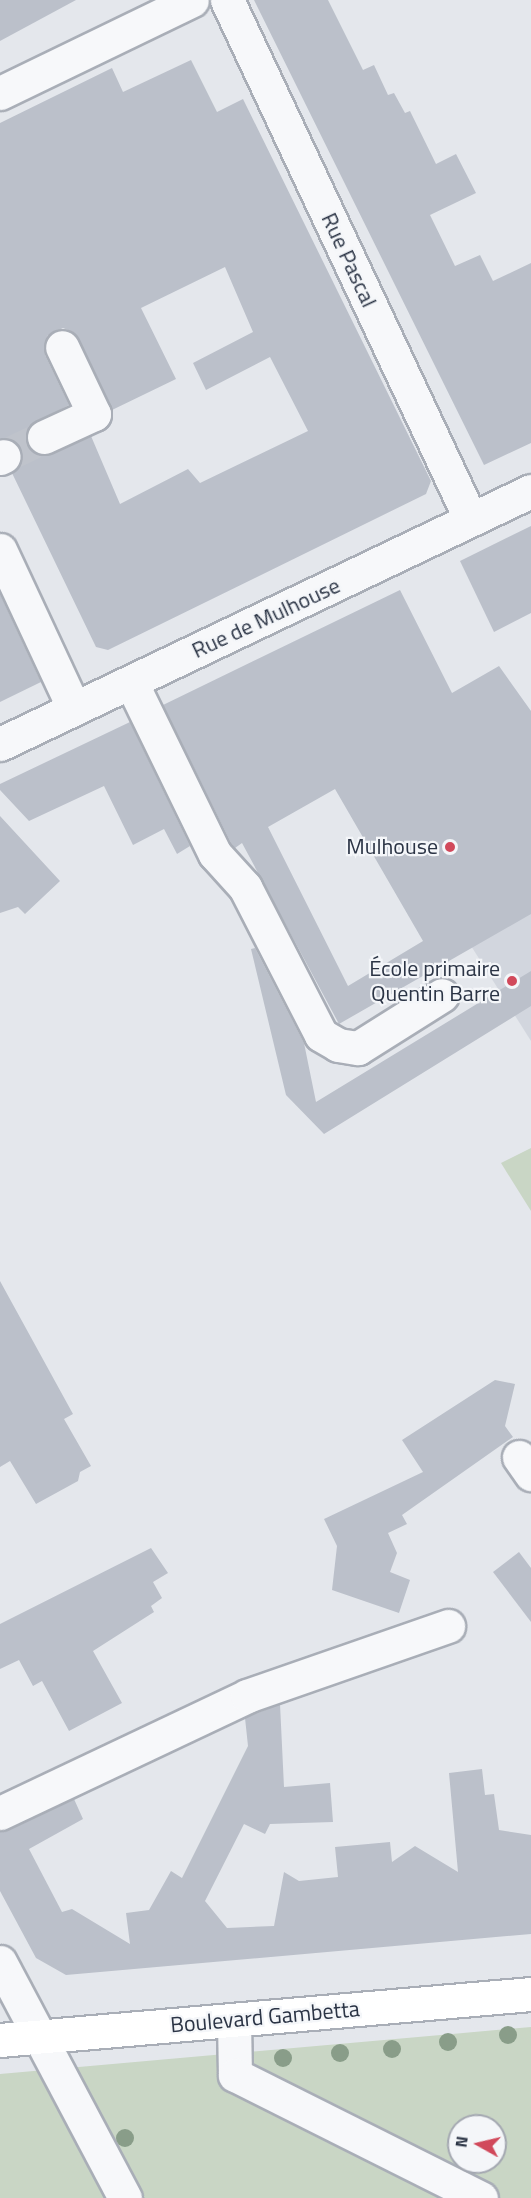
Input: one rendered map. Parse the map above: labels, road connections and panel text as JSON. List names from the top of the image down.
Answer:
{
  "streets": {
    "main road": ["Boulevard Gambetta"],
    "street": ["Rue Pascal", "Rue de Mulhouse"]
  },
  "crossings": [
    ["Rue Pascal", "Rue de Mulhouse"]
  ],
  "places": ["Mulhouse", "École primaire Quentin Barre"],
  "north": "left"
}
